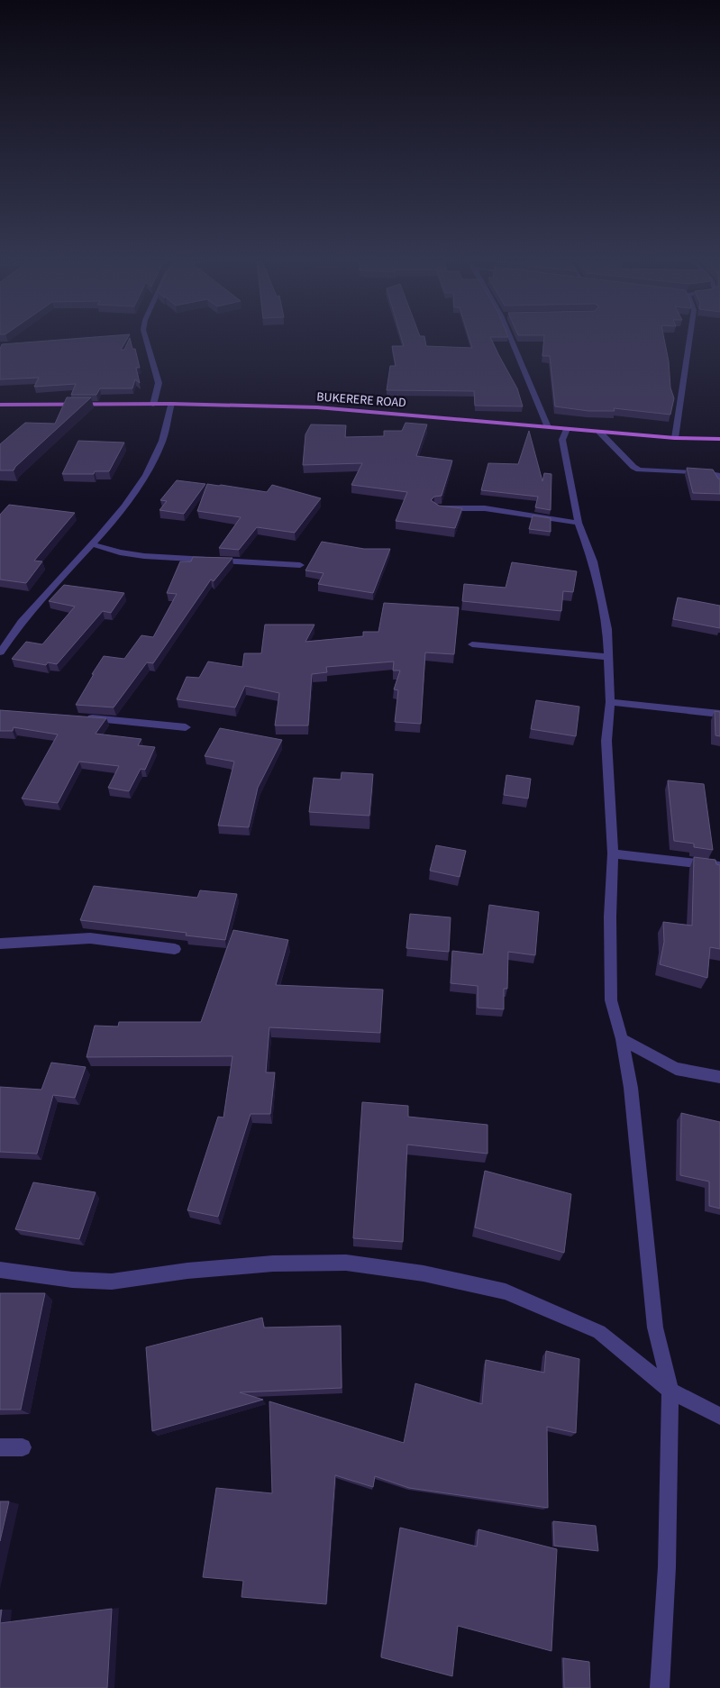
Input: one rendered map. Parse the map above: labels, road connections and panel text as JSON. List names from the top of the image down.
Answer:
{
  "streets": {
    "main road": ["BUKERERE ROAD"]
  }
}
